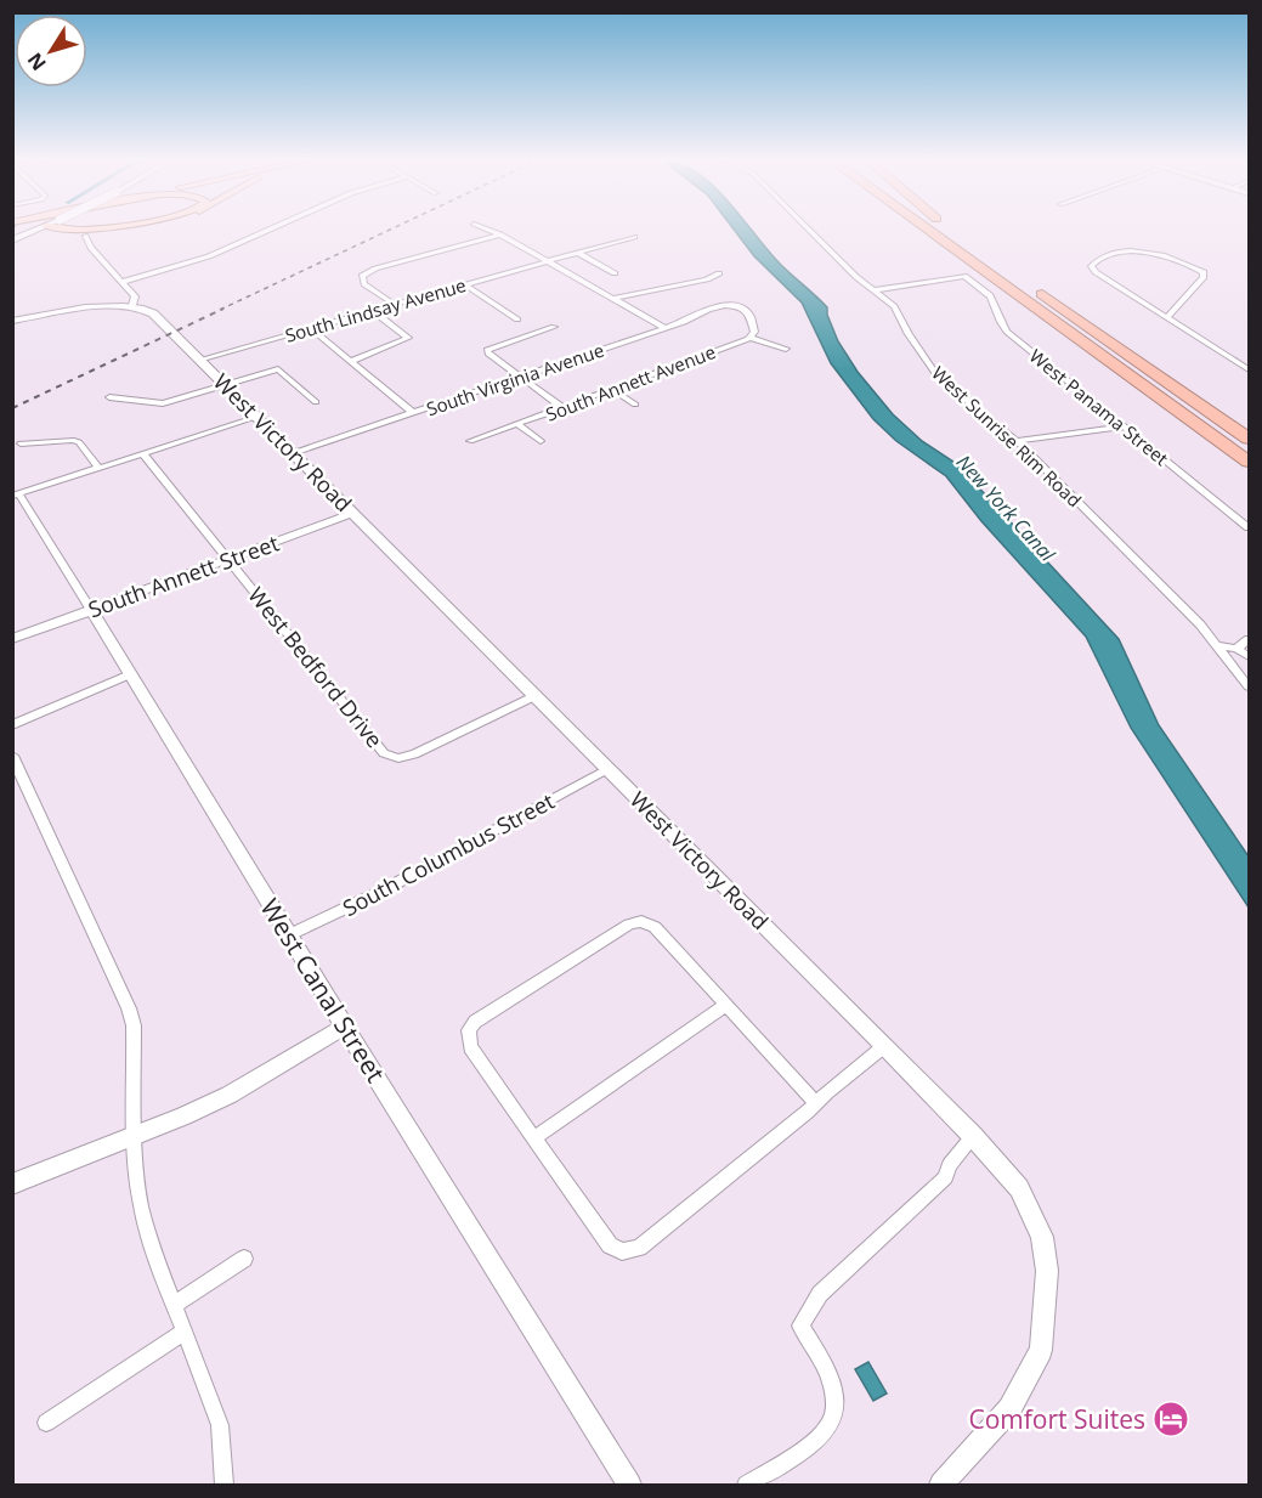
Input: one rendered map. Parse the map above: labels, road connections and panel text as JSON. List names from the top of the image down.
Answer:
{
  "streets": {
    "street": [
      "South Lindsay Avenue",
      "South Virginia Avenue",
      "South Annett Avenue",
      "West Panama Street",
      "West Sunrise Rim Road",
      "West Victory Road",
      "South Annett Street",
      "West Bedford Drive",
      "South Columbus Street",
      "West Canal Street"
    ]
  },
  "crossings": [
    ["South Lindsay Avenue", "West Victory Road"],
    ["South Virginia Avenue", "South Annett Avenue"],
    ["South Virginia Avenue", "West Victory Road"],
    ["West Panama Street", "West Sunrise Rim Road"],
    ["West Victory Road", "South Annett Street"],
    ["West Victory Road", "West Bedford Drive"],
    ["West Victory Road", "South Columbus Street"],
    ["South Annett Street", "West Bedford Drive"],
    ["South Annett Street", "West Canal Street"],
    ["South Columbus Street", "West Canal Street"]
  ],
  "water": ["New York Canal"],
  "places": {
    "hotel": ["Comfort Suites"]
  },
  "north": "bottom left"
}
